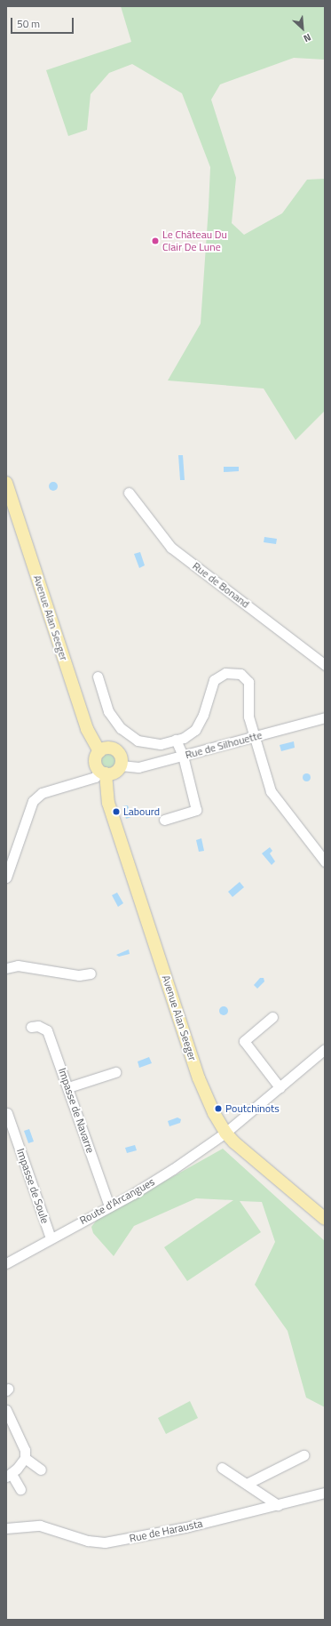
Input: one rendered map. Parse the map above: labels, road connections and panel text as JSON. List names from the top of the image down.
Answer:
{
  "streets": {
    "main road": ["Avenue Alan Seeger"],
    "street": [
      "Rue de Bonand",
      "Rue de Silhouette",
      "Impasse de Navarre",
      "Impasse de Soule",
      "Route d'Arcangues",
      "Rue de Harausta"
    ]
  },
  "crossings": [
    ["Avenue Alan Seeger", "Rue de Silhouette"],
    ["Avenue Alan Seeger", "Route d'Arcangues"],
    ["Impasse de Navarre", "Route d'Arcangues"],
    ["Impasse de Soule", "Route d'Arcangues"]
  ],
  "places": ["Le Château Du Clair De Lune", "Labourd", "Poutchinots"],
  "scale_bar": "50 m",
  "north": "bottom right"
}
